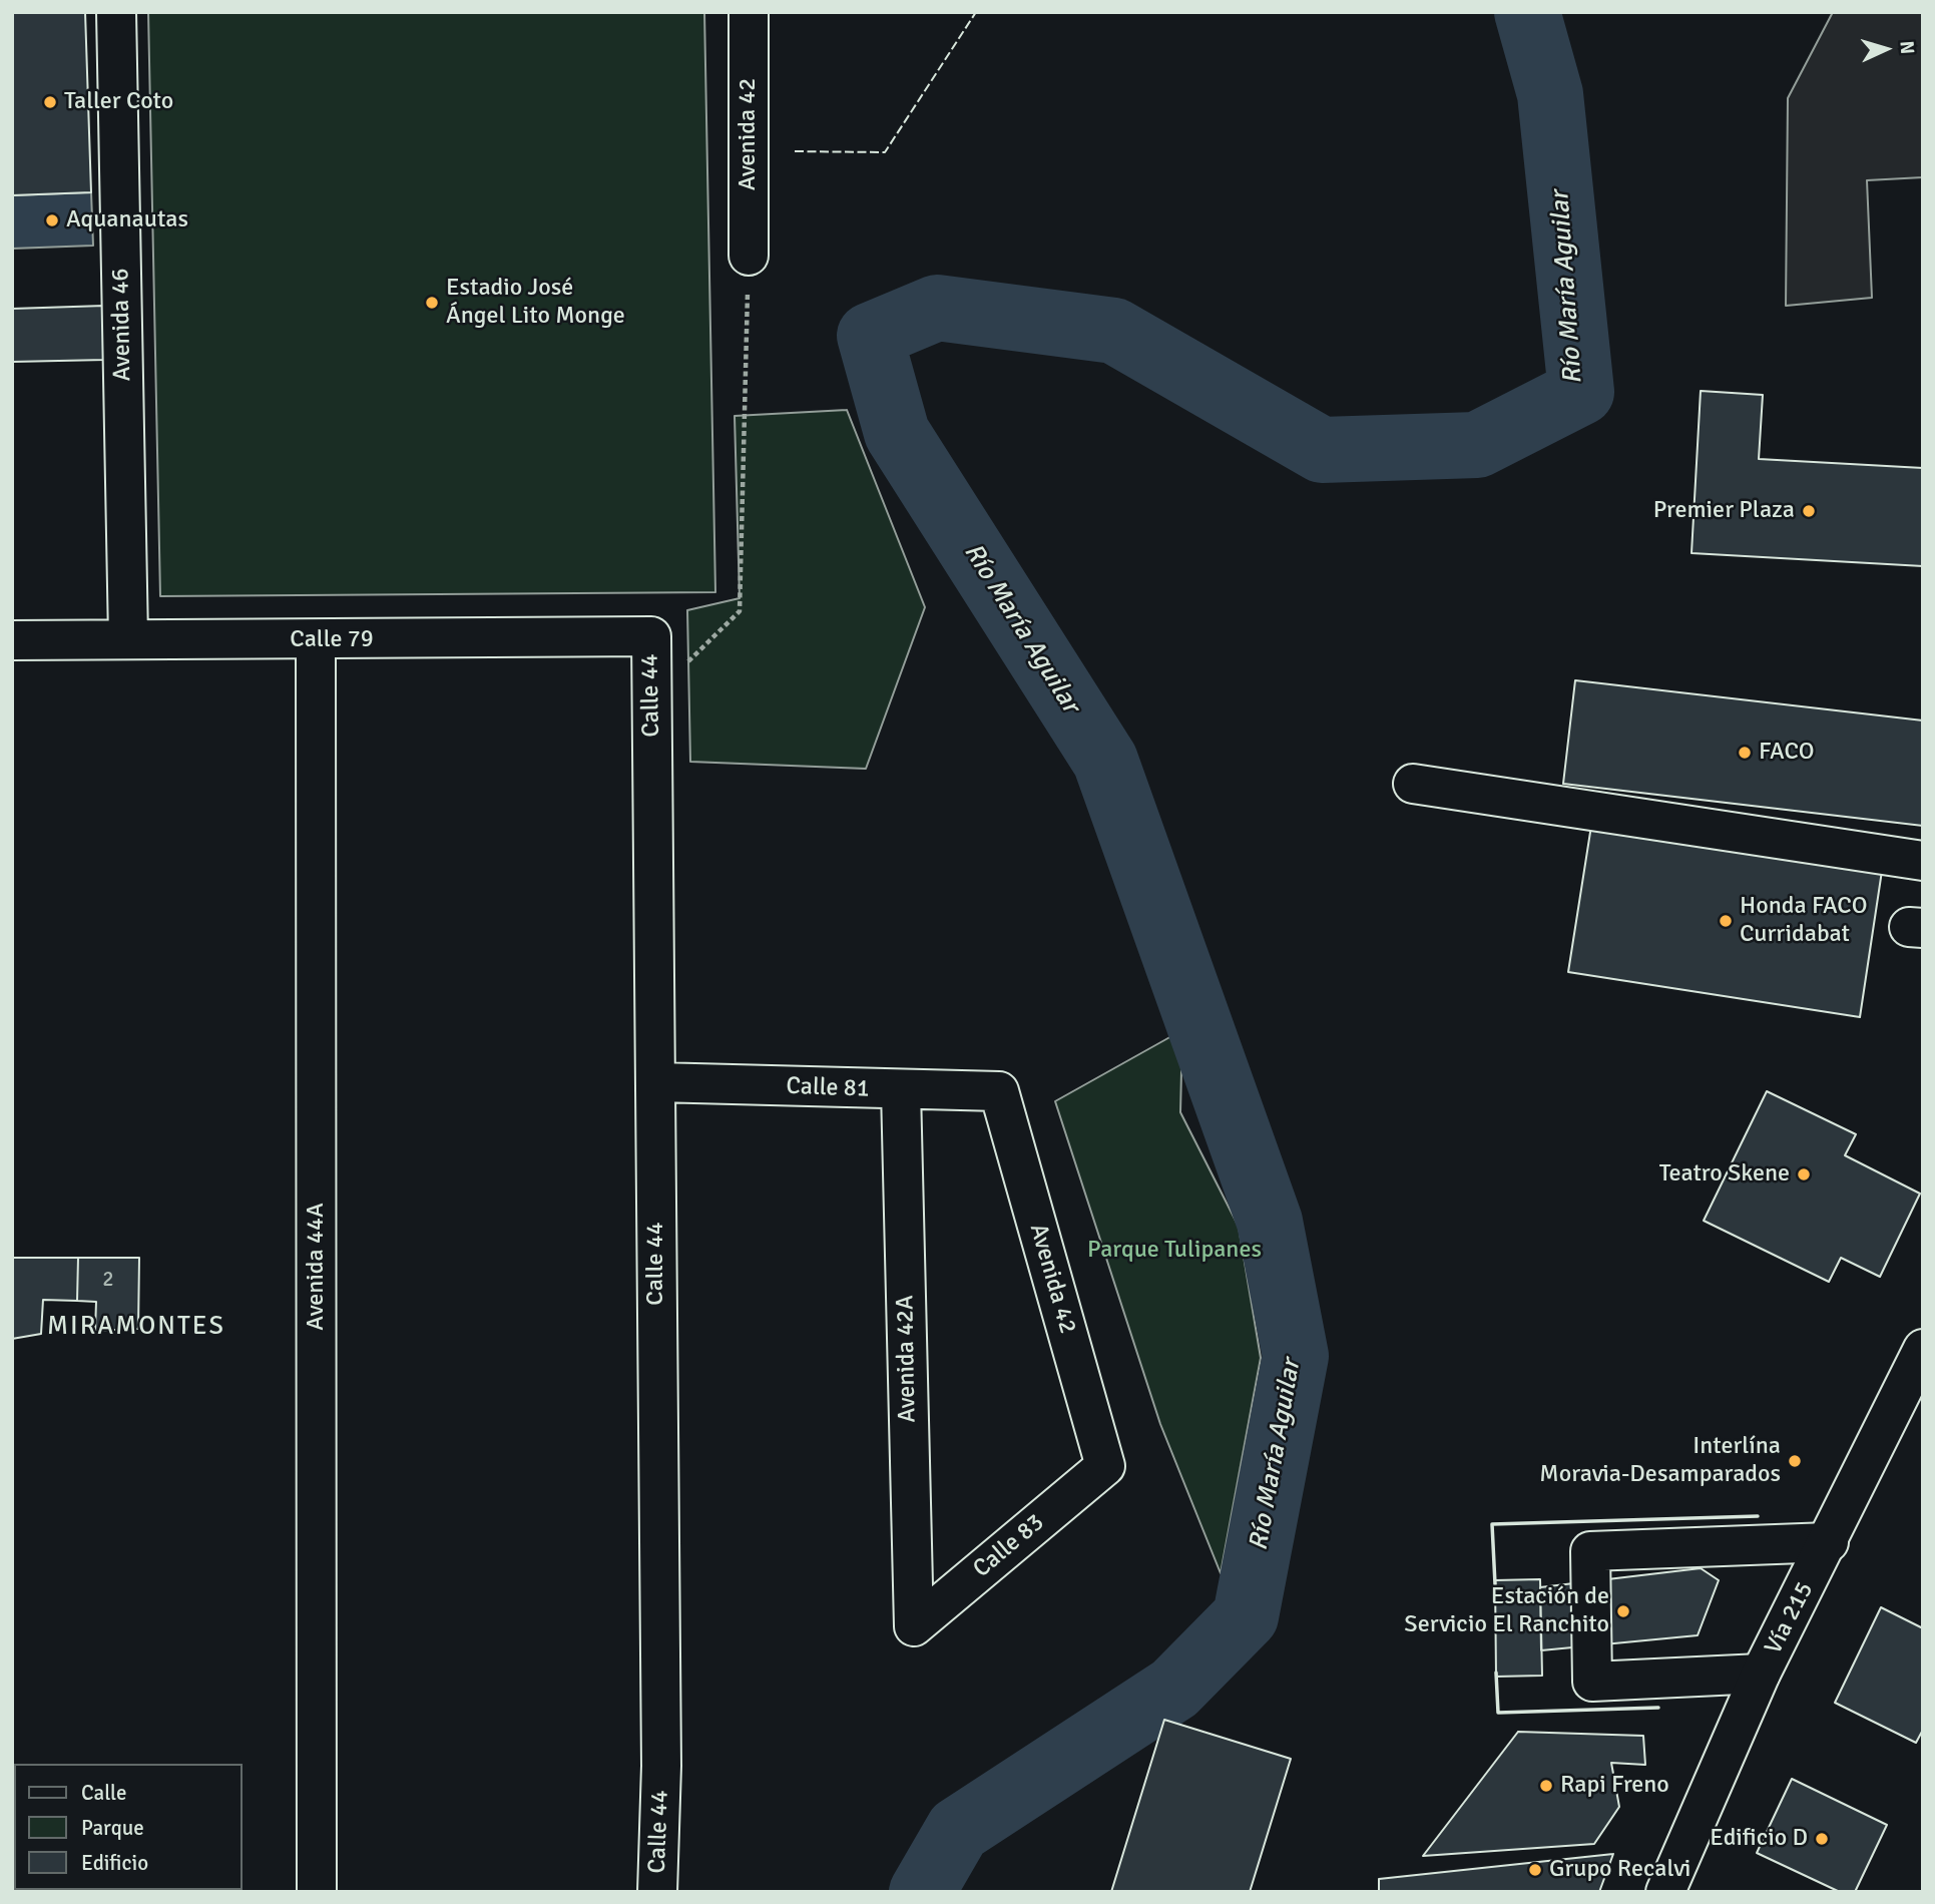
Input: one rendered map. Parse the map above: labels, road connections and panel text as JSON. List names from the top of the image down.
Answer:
{
  "streets": {
    "street": [
      "Avenida 42",
      "Avenida 46",
      "Calle 79",
      "Calle 44",
      "Calle 81",
      "Avenida 44A",
      "Avenida 42A",
      "Calle 83",
      "Vía 215"
    ]
  },
  "crossings": [
    ["Avenida 42", "Calle 81"],
    ["Avenida 42", "Calle 83"],
    ["Avenida 46", "Calle 79"],
    ["Calle 79", "Calle 44"],
    ["Calle 79", "Avenida 44A"],
    ["Calle 44", "Calle 81"],
    ["Calle 81", "Avenida 42A"],
    ["Avenida 42A", "Calle 83"]
  ],
  "districts": ["MIRAMONTES"],
  "water": ["Río María Aguilar"],
  "parks": ["Parque Tulipanes"],
  "places": [
    "Taller Coto",
    "Aquanautas",
    "Estadio José Ángel Lito Monge",
    "Premier Plaza",
    "FACO",
    "Honda FACO Curridabat",
    "Teatro Skene",
    "Interlína Moravia-Desamparados",
    "Estación de Servicio El Ranchito",
    "Rapi Freno",
    "Edificio D",
    "Grupo Recalvi"
  ],
  "house_numbers": ["2"],
  "legend": ["Calle", "Parque", "Edificio"],
  "north": "right"
}
